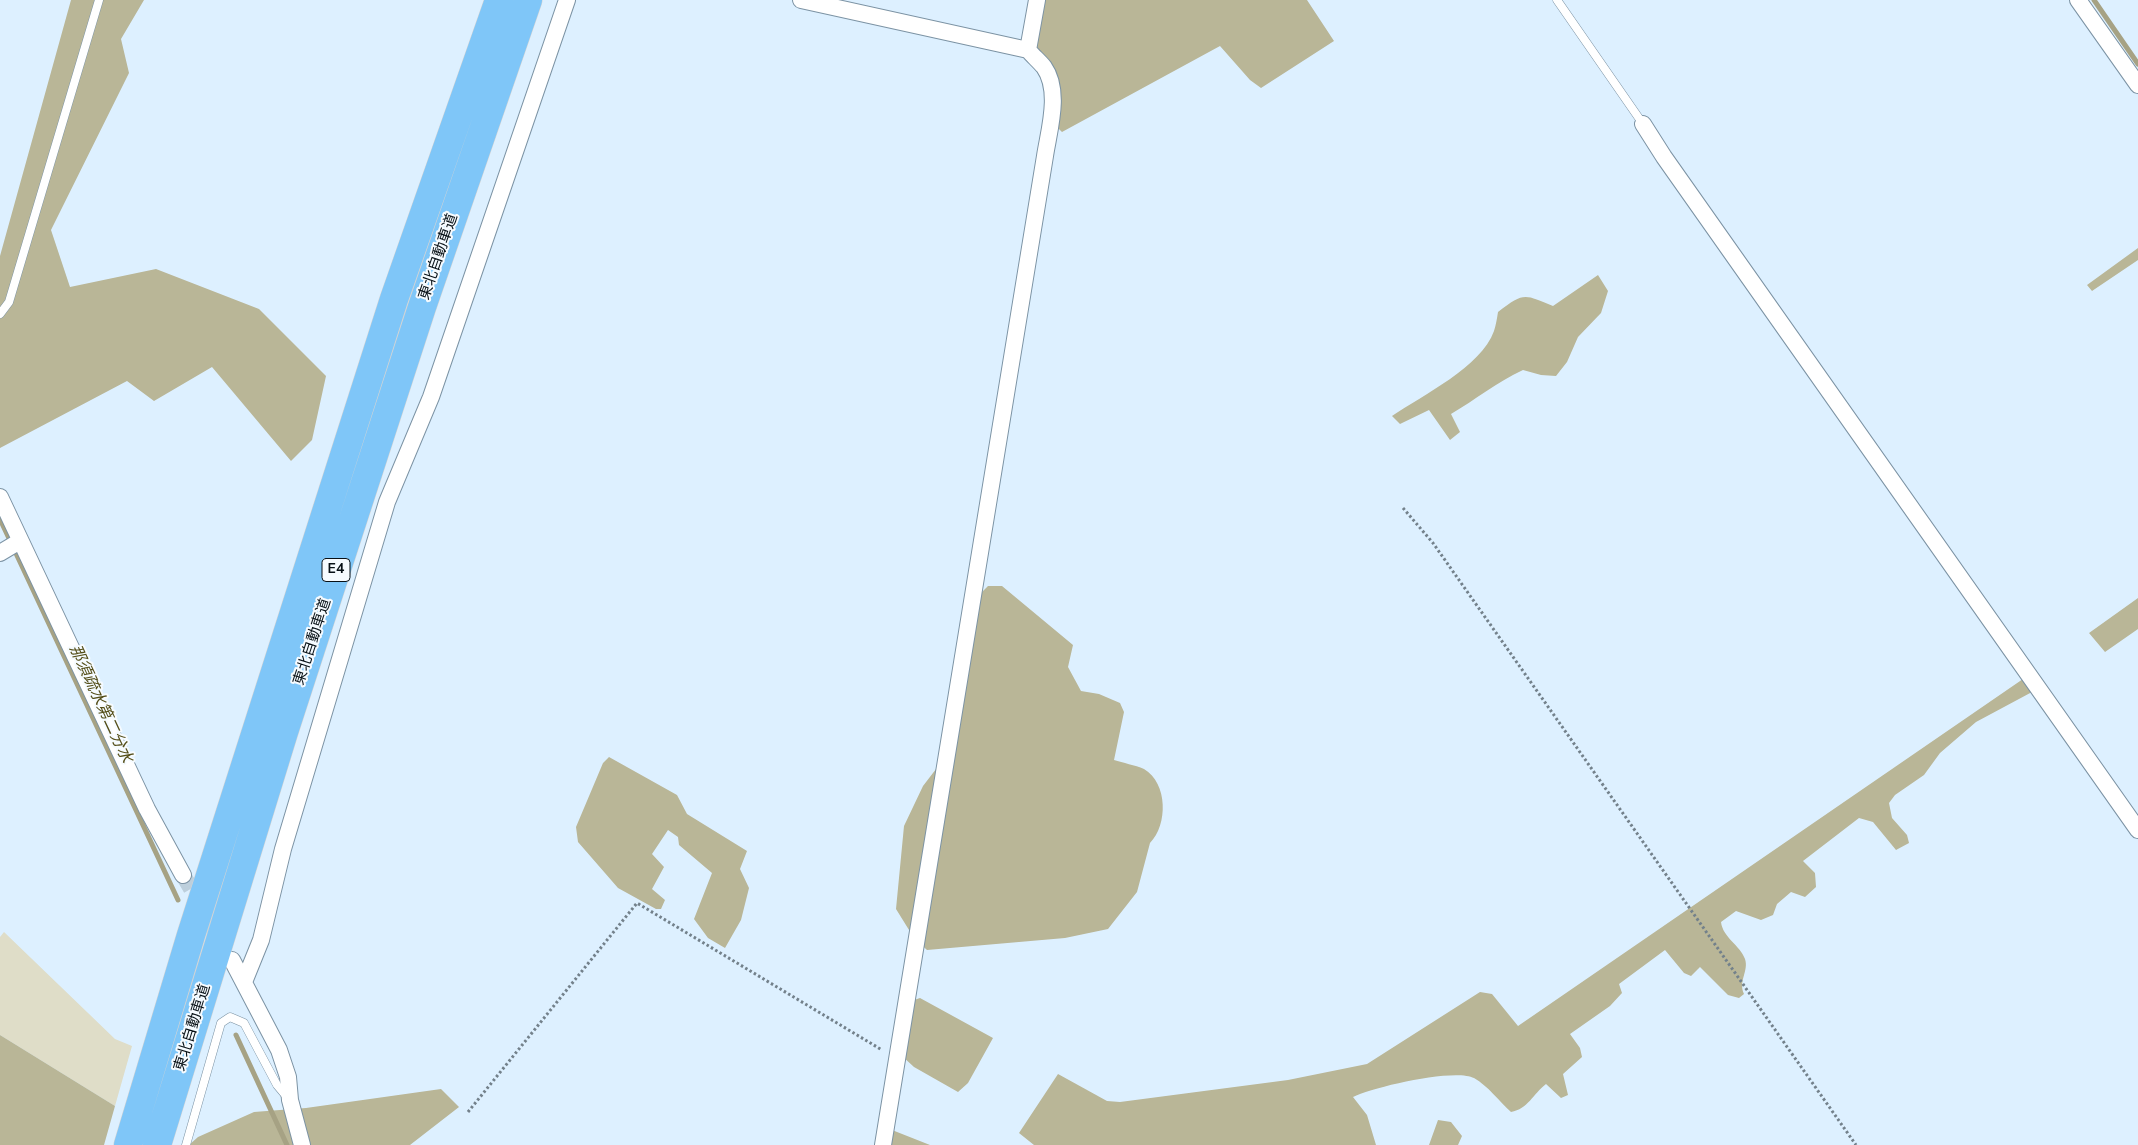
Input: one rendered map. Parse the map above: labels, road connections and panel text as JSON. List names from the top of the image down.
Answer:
{
  "streets": {
    "highway": ["東北自動車道", "E4"]
  },
  "water": ["那須疏水第二分水"]
}
